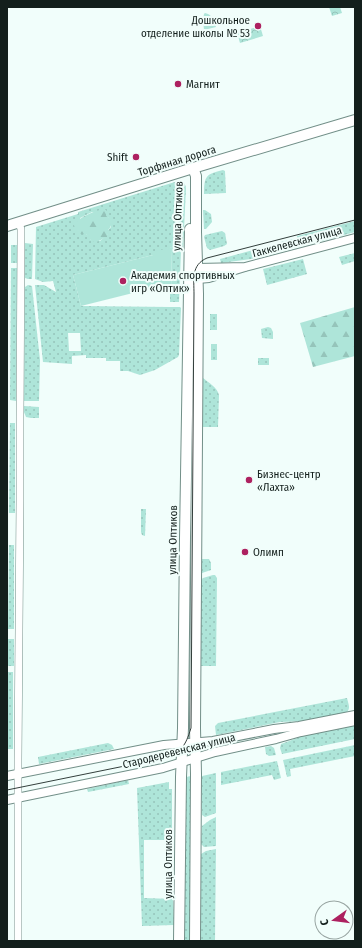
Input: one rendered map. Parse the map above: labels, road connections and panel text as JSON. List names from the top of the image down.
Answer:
{
  "streets": {
    "main road": ["Торфяная дорога", "улица Оптиков"],
    "street": ["Гаккелевская улица", "Стародеревенская улица"]
  },
  "crossings": [
    ["Торфяная дорога", "улица Оптиков"],
    ["улица Оптиков", "Гаккелевская улица"],
    ["улица Оптиков", "Стародеревенская улица"]
  ],
  "places": [
    "Дошкольное отделение школы № 53",
    "Магнит",
    "Shift",
    "Академия спортивных игр «Оптик»",
    "Бизнес-центр «Лахта»",
    "Олимп"
  ],
  "north": "left"
}
